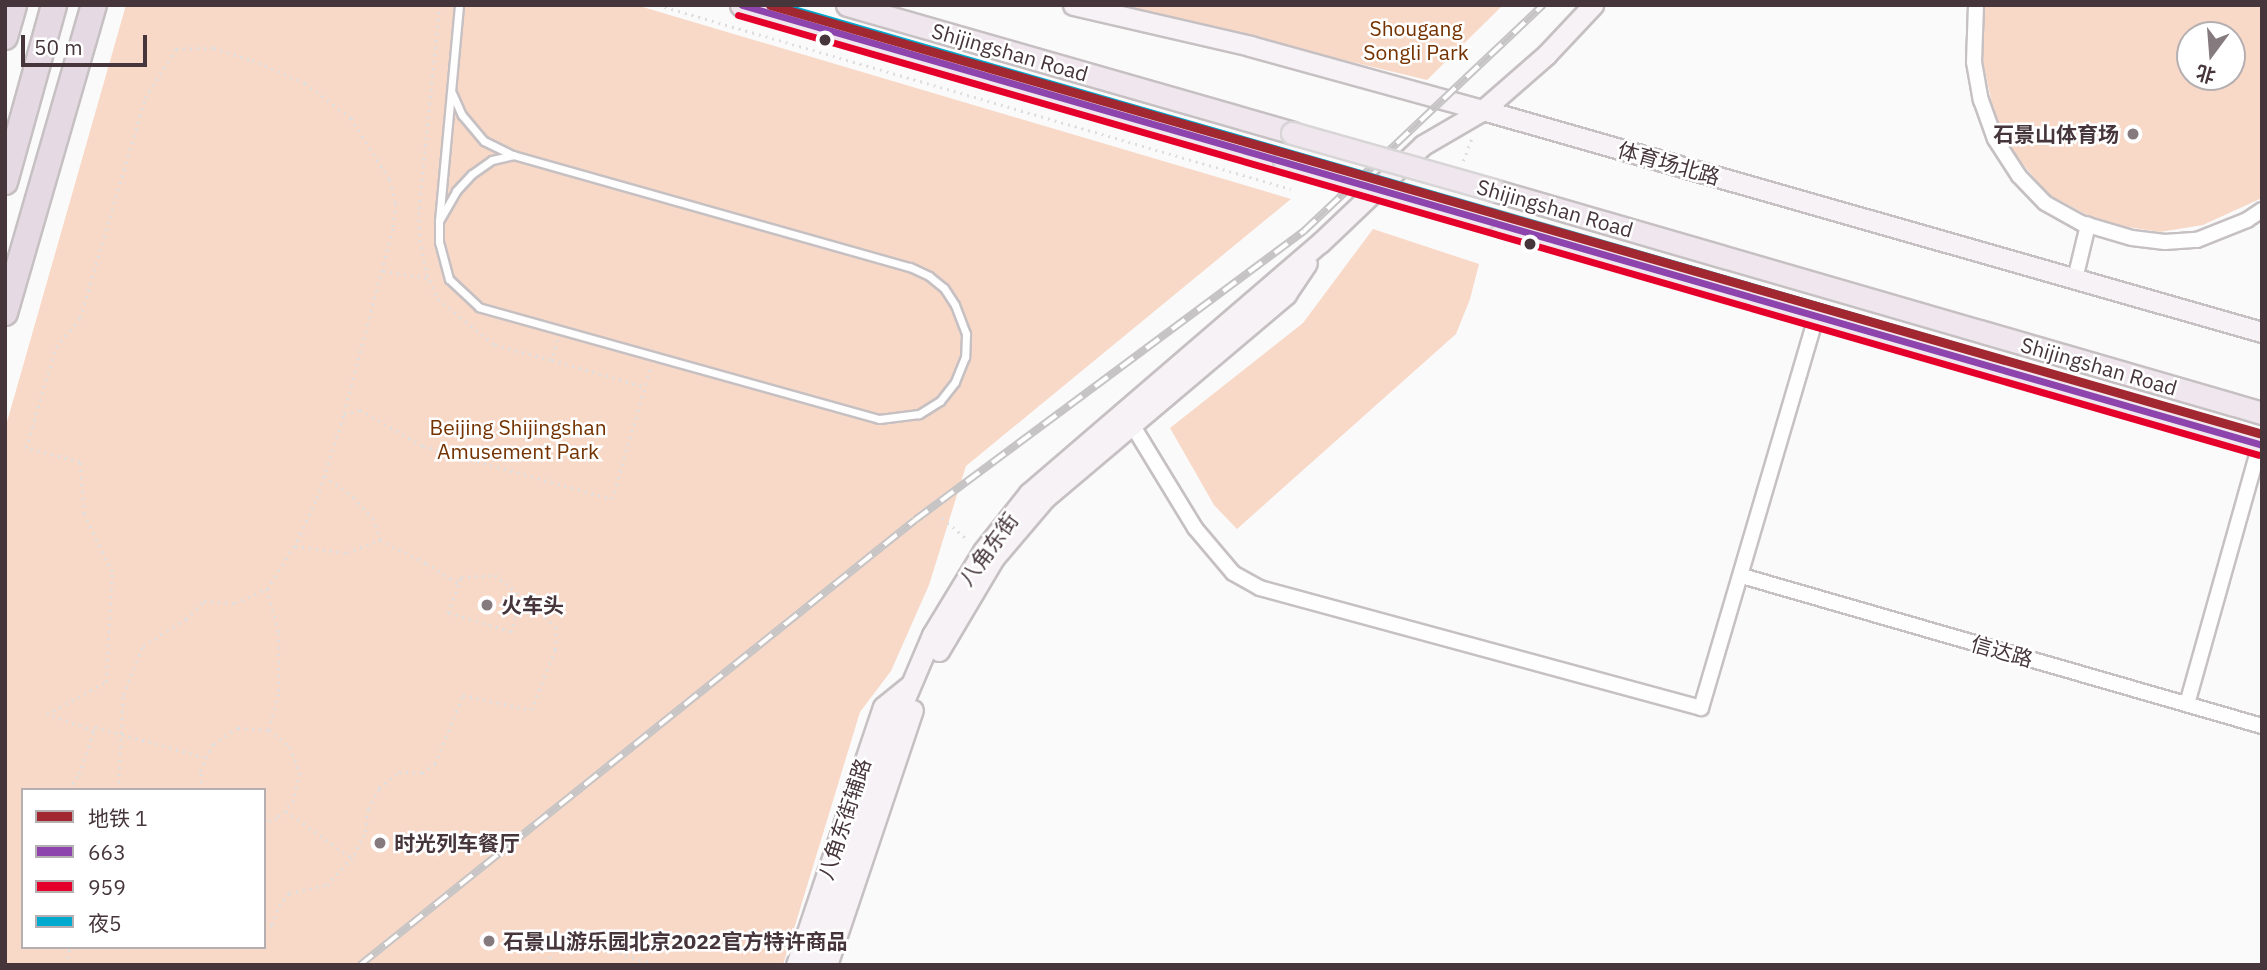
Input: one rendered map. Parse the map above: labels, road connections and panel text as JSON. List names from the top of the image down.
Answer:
{
  "streets": {
    "main road": ["Shijingshan Road"],
    "street": [
      "体育场北路",
      "八角东街",
      "信达路",
      "八角东街辅路"
    ]
  },
  "crossings": [
    ["体育场北路", "八角东街"],
    ["八角东街", "八角东街辅路"]
  ],
  "parks": ["Shougang Songli Park", "Beijing Shijingshan Amusement Park"],
  "places": [
    "石景山体育场",
    "火车头",
    "时光列车餐厅",
    "石景山游乐园北京2022官方特许商品"
  ],
  "lines": [
    "metro line 1",
    "transit line 663",
    "transit line 夜5",
    "transit line 959"
  ],
  "legend": [
    "地铁 1",
    "663",
    "959",
    "夜5"
  ],
  "scale_bar": "50 m",
  "north": "bottom"
}
